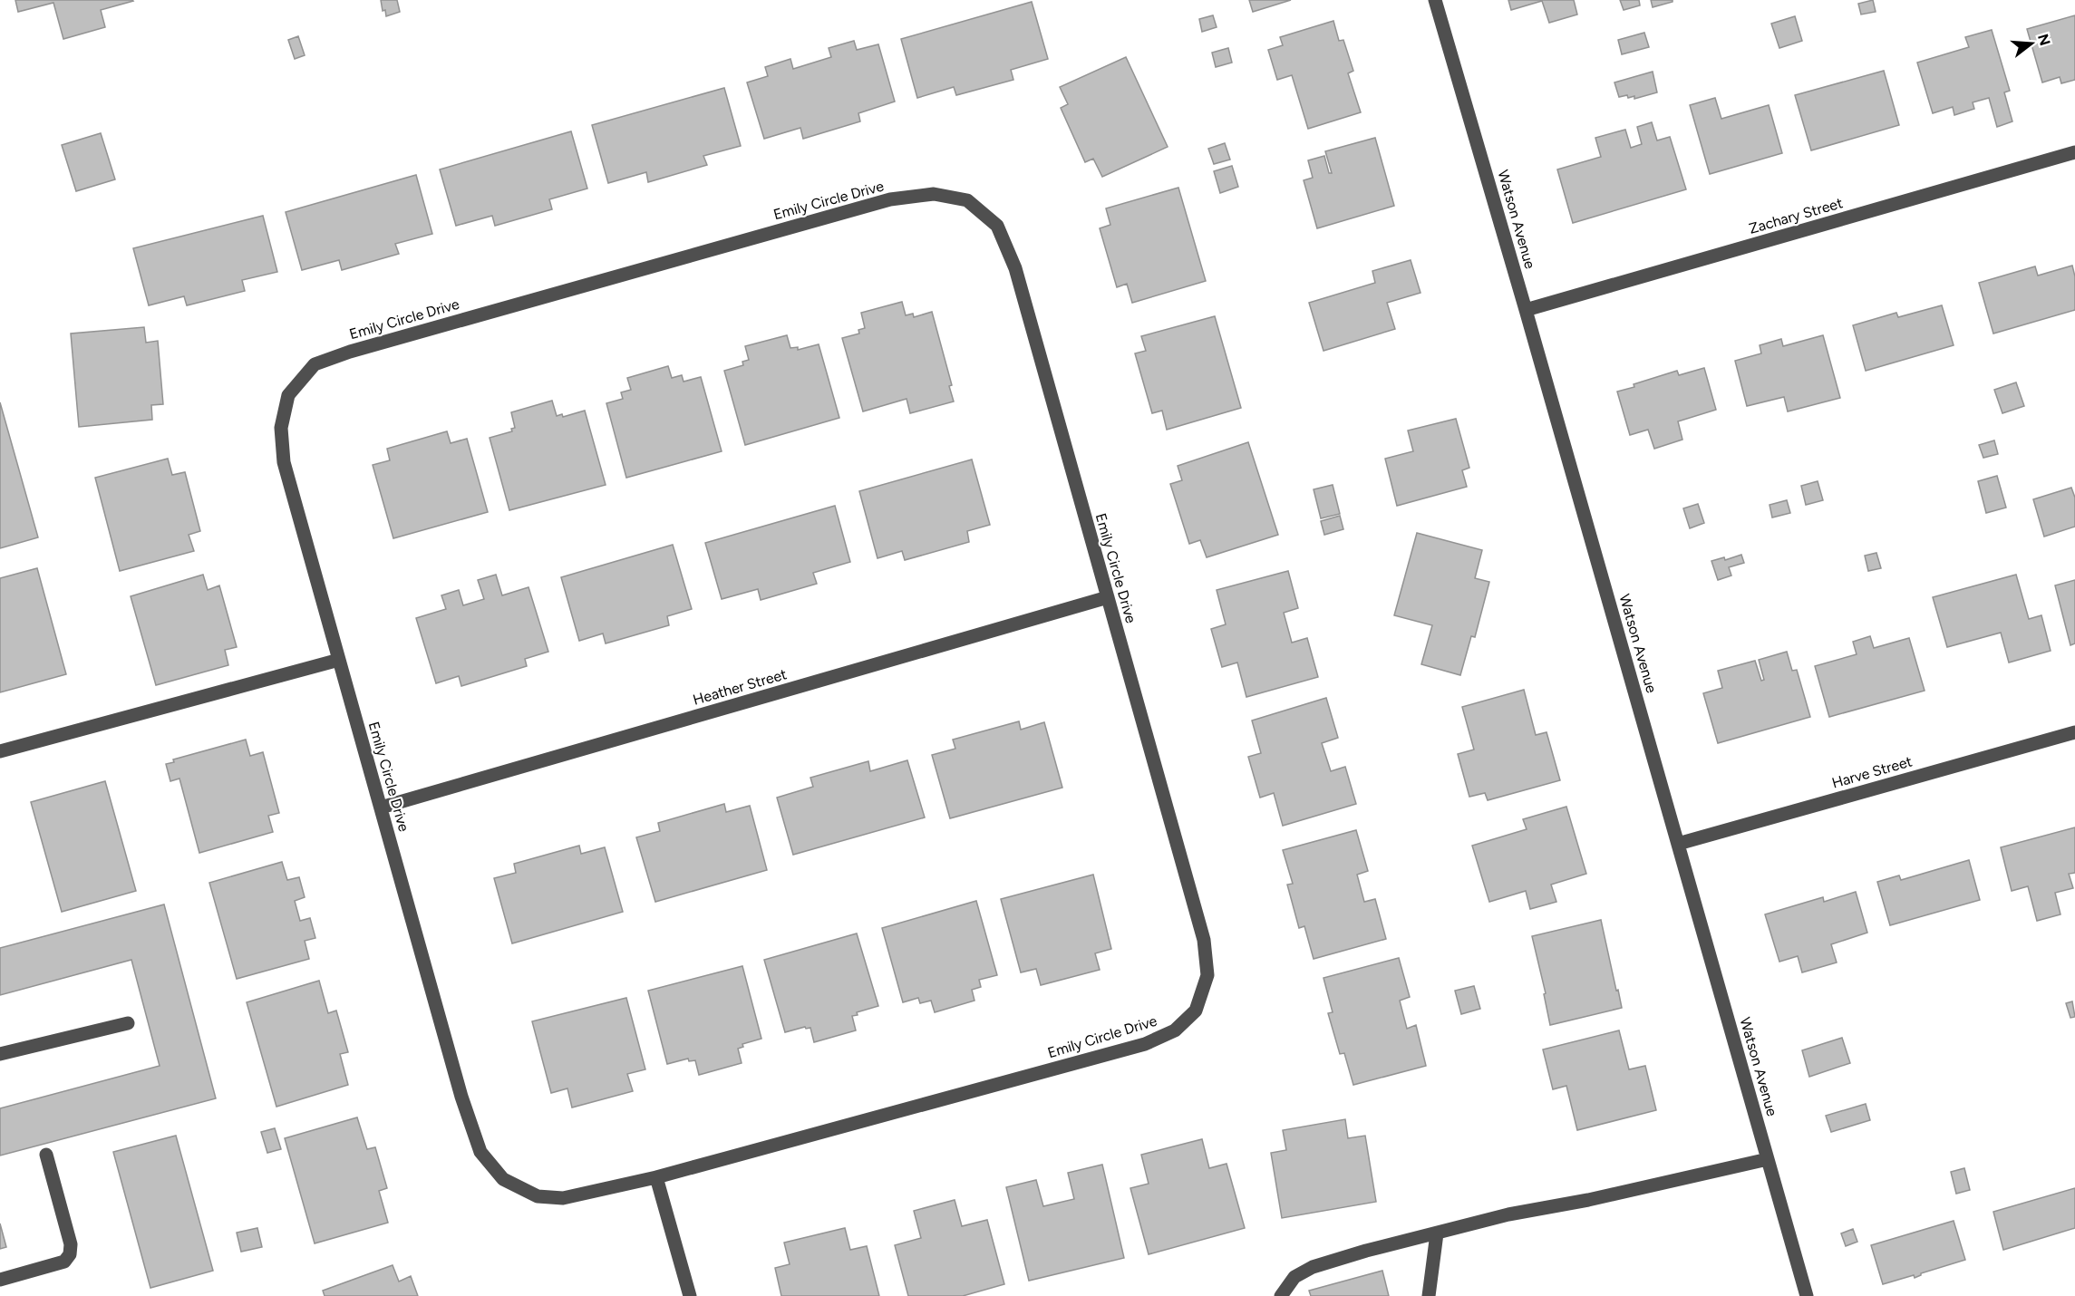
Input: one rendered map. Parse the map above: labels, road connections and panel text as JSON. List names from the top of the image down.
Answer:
{
  "streets": {
    "street": [
      "Emily Circle Drive",
      "Zachary Street",
      "Watson Avenue",
      "Heather Street",
      "Harve Street"
    ]
  },
  "crossings": [
    ["Emily Circle Drive", "Heather Street"],
    ["Zachary Street", "Watson Avenue"],
    ["Watson Avenue", "Harve Street"]
  ],
  "north": "right"
}
